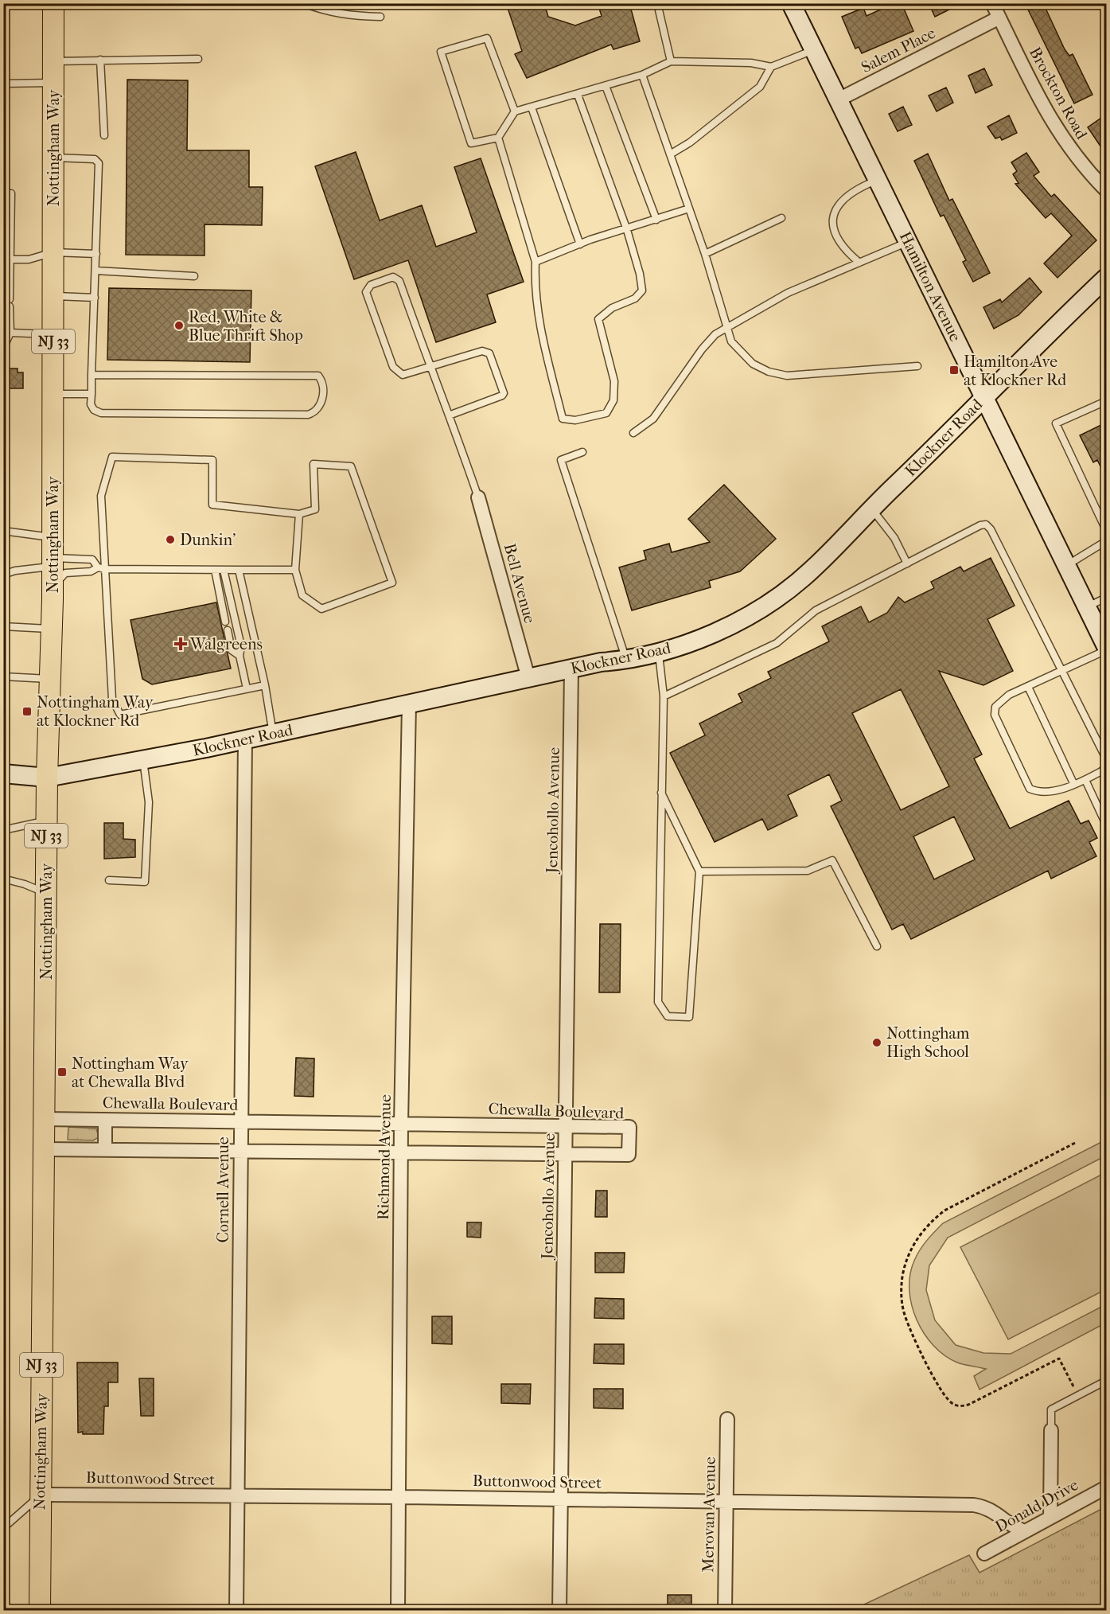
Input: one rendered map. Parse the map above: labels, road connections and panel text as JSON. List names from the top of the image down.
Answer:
{
  "streets": {
    "main road": [
      "Nottingham Way",
      "Hamilton Avenue",
      "NJ 33",
      "Klockner Road"
    ],
    "street": [
      "Salem Place",
      "Brockton Road",
      "Bell Avenue",
      "Jencohollo Avenue",
      "Chewalla Boulevard",
      "Richmond Avenue",
      "Cornell Avenue",
      "Buttonwood Street",
      "Donald Drive",
      "Merovan Avenue"
    ]
  },
  "crossings": [
    ["Salem Place", "Brockton Road"],
    ["Salem Place", "Hamilton Avenue"],
    ["Nottingham Way", "Klockner Road"],
    ["Nottingham Way", "Chewalla Boulevard"],
    ["Nottingham Way", "Buttonwood Street"],
    ["Hamilton Avenue", "Klockner Road"],
    ["Klockner Road", "Bell Avenue"],
    ["Klockner Road", "Jencohollo Avenue"],
    ["Klockner Road", "Richmond Avenue"],
    ["Klockner Road", "Cornell Avenue"],
    ["Jencohollo Avenue", "Chewalla Boulevard"],
    ["Jencohollo Avenue", "Buttonwood Street"],
    ["Chewalla Boulevard", "Richmond Avenue"],
    ["Chewalla Boulevard", "Cornell Avenue"],
    ["Richmond Avenue", "Buttonwood Street"],
    ["Cornell Avenue", "Buttonwood Street"],
    ["Buttonwood Street", "Donald Drive"],
    ["Buttonwood Street", "Merovan Avenue"]
  ],
  "places": {
    "other": ["Red, White & Blue Thrift Shop", "Dunkin'", "Nottingham High School"],
    "transit": ["Hamilton Ave at Klockner Rd", "Nottingham Way at Klockner Rd", "Nottingham Way at Chewalla Blvd"],
    "health": ["Walgreens"]
  }
}
